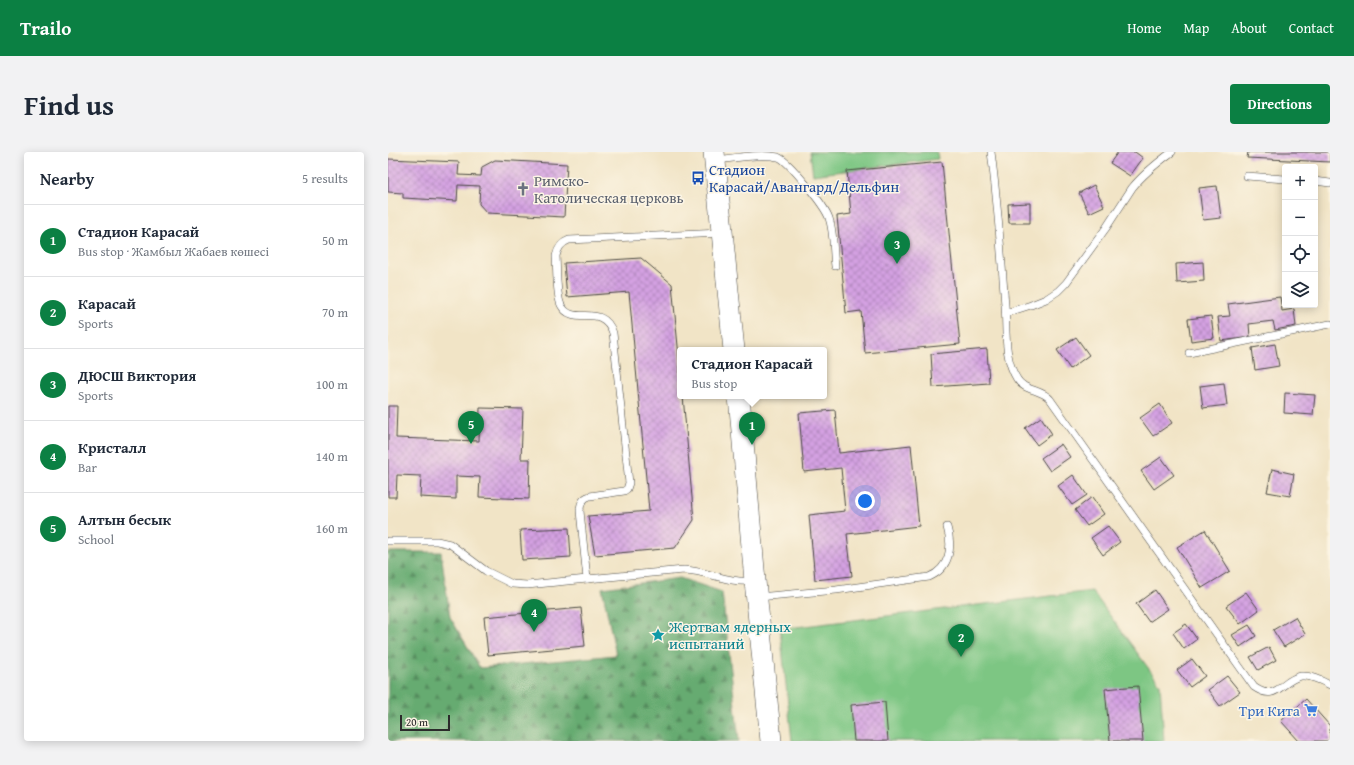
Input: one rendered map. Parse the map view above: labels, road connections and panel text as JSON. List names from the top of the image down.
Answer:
{
  "places": {
    "bus stop": ["Стадион Карасай/Авангард/Дельфин"],
    "church": ["Римско- Католическая церковь"],
    "place": ["Жертвам ядерных испытаний"],
    "supermarket": ["Три Кита"]
  },
  "scale_bar": "20 m",
  "page": {
    "header": "Trailo",
    "nav": [
      "Home",
      "Map",
      "About",
      "Contact"
    ],
    "title": "Find us",
    "buttons": "Directions",
    "heading": ["Nearby", "5 results"],
    "map_buttons": ["+", "−"],
    "list": [
      {
        "mark": "1",
        "name": "Стадион Карасай",
        "note": "Bus stop · Жамбыл Жабаев көшесі",
        "value": "50 m"
      },
      {
        "mark": "2",
        "name": "Карасай",
        "note": "Sports",
        "value": "70 m"
      },
      {
        "mark": "3",
        "name": "ДЮСШ Виктория",
        "note": "Sports",
        "value": "100 m"
      },
      {
        "mark": "4",
        "name": "Кристалл",
        "note": "Bar",
        "value": "140 m"
      },
      {
        "mark": "5",
        "name": "Алтын бесык",
        "note": "School",
        "value": "160 m"
      }
    ],
    "pins": [
      "3",
      "5",
      "1",
      "4",
      "2"
    ],
    "popup": ["Стадион Карасай", "Bus stop"],
    "scale": "20 m"
  }
}
